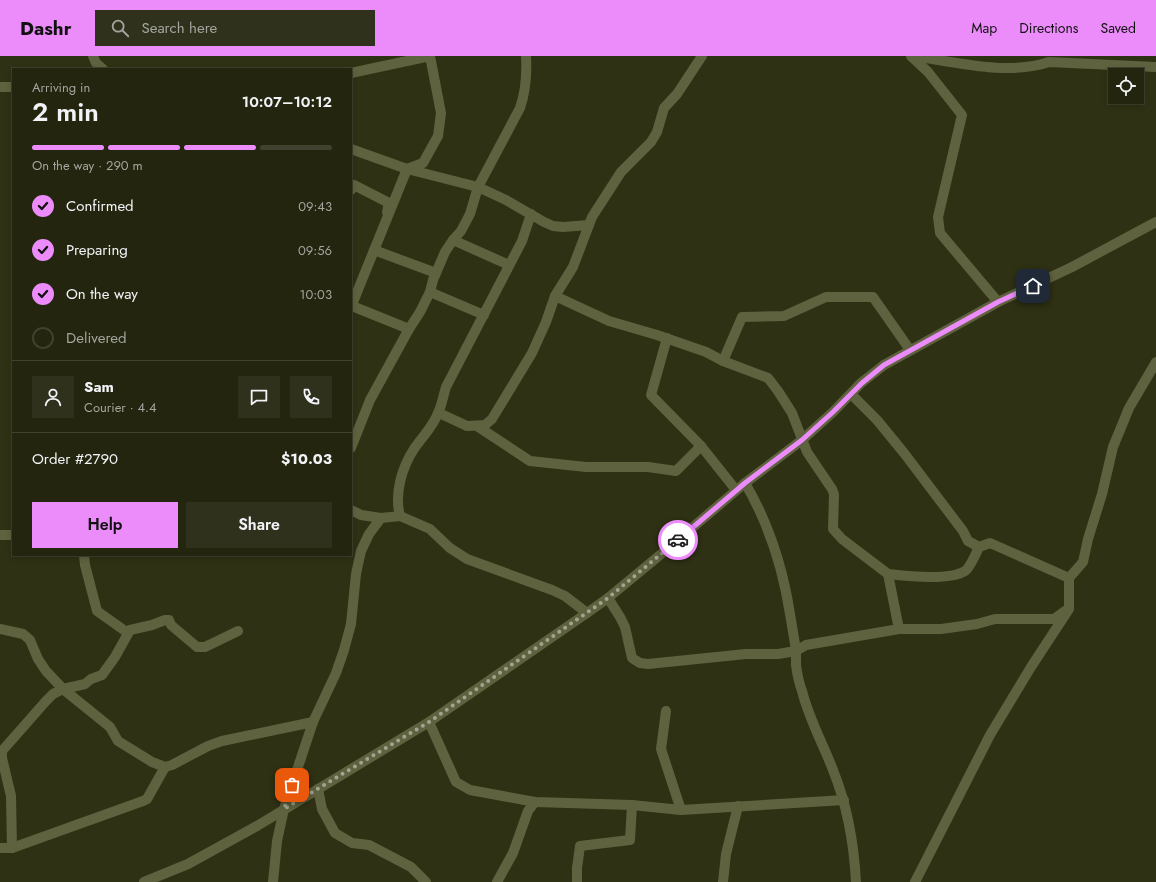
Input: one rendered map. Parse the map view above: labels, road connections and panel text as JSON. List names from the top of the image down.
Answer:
{
  "page": {
    "header": "Dashr",
    "search": "Search here",
    "nav": ["Map", "Directions", "Saved"],
    "heading": ["2 min", "Arriving in", "10:07–10:12"],
    "panel": [
      "Sam",
      "Courier · 4.4",
      "Order #2790",
      "$10.03"
    ],
    "bar": "On the way · 290 m",
    "list": [
      ["Confirmed", "09:43"],
      ["Preparing", "09:56"],
      ["On the way", "10:03"],
      "Delivered"
    ],
    "buttons": ["Help", "Share"]
  }
}
